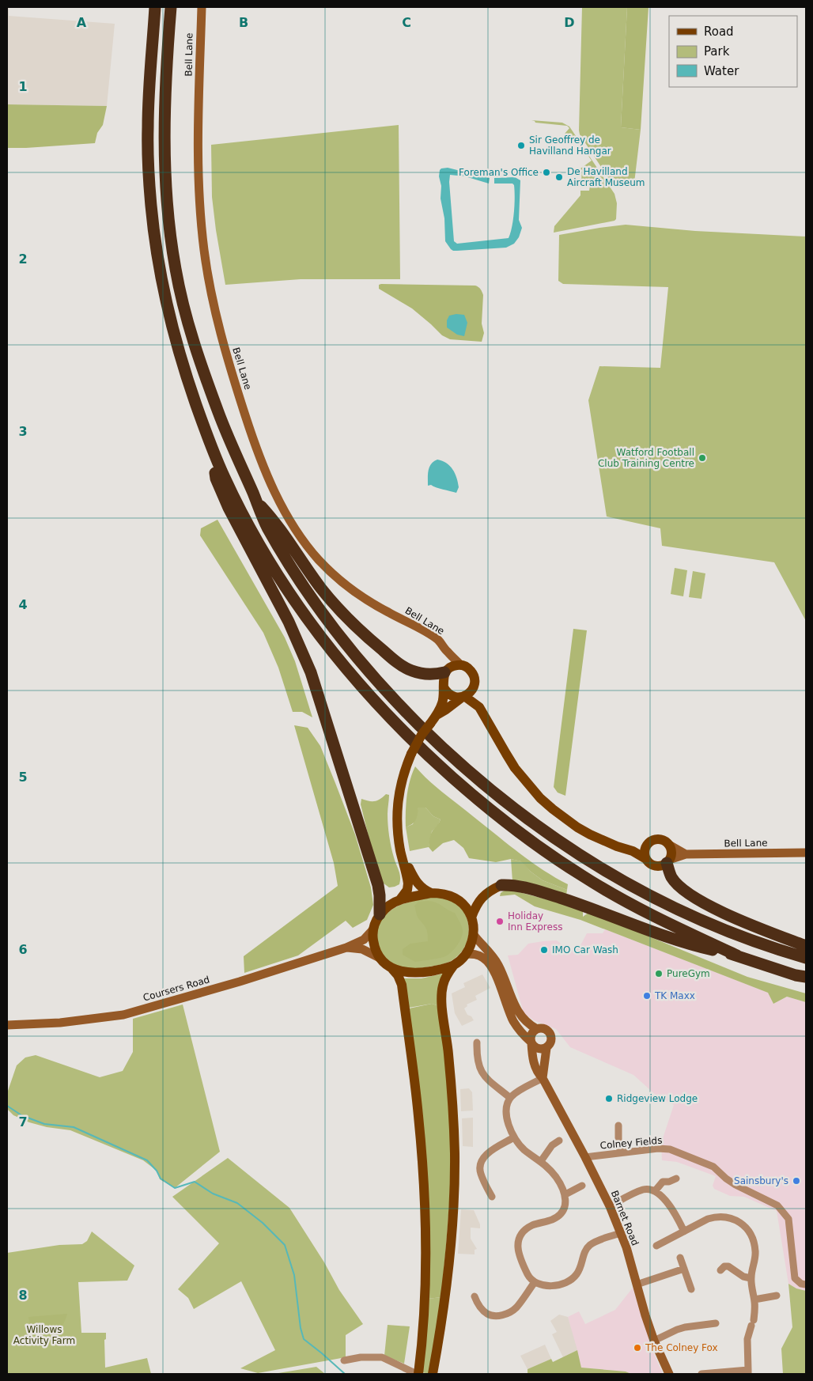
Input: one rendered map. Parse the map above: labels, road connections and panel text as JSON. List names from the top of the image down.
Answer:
{
  "streets": {
    "street": [
      "Bell Lane",
      "Coursers Road",
      "Colney Fields",
      "Barnet Road"
    ]
  },
  "crossings": [
    ["Colney Fields", "Barnet Road"]
  ],
  "parks": ["Willows Activity Farm"],
  "places": [
    "Sir Geoffrey de Havilland Hangar",
    "Foreman's Office",
    "De Havilland Aircraft Museum",
    "Watford Football Club Training Centre",
    "Holiday Inn Express",
    "IMO Car Wash",
    "PureGym",
    "TK Maxx",
    "Ridgeview Lodge",
    "Sainsbury's",
    "The Colney Fox"
  ],
  "legend": ["Road", "Park", "Water"],
  "grid": {
    "columns": [
      "A",
      "B",
      "C",
      "D"
    ],
    "rows": [
      "1",
      "2",
      "3",
      "4",
      "5",
      "6",
      "7",
      "8"
    ]
  }
}
